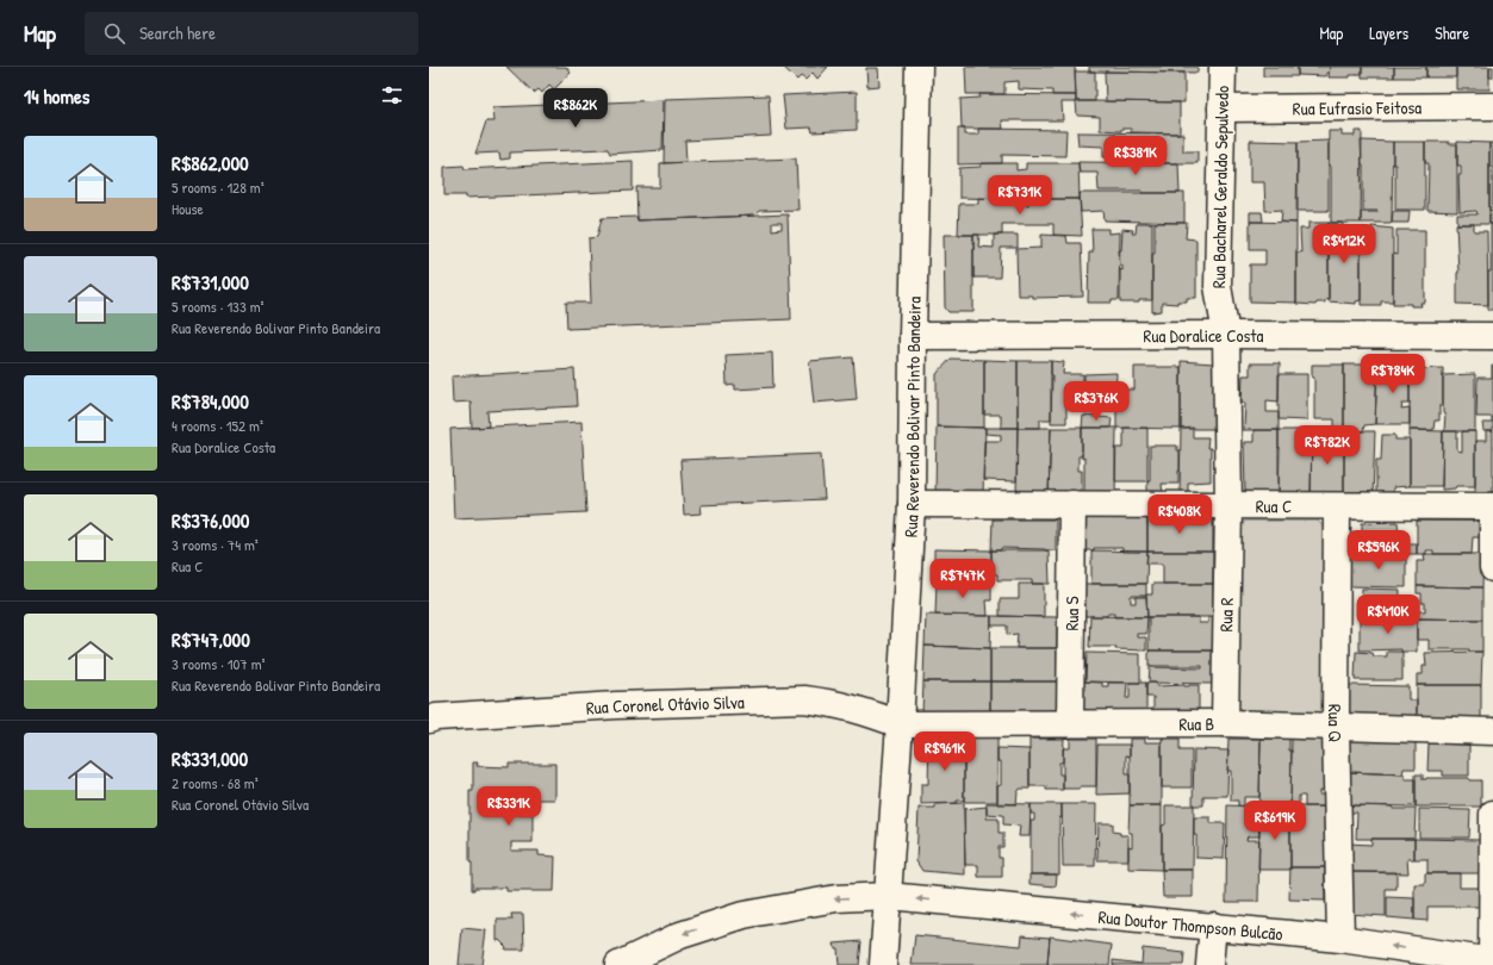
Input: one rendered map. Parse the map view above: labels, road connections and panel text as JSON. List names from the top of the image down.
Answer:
{
  "streets": {
    "street": [
      "Rua Eufrasio Feitosa",
      "Rua Bacharel Geraldo Sepulvedo",
      "Rua Doralice Costa",
      "Rua Reverendo Bolivar Pinto Bandeira",
      "Rua C",
      "Rua S",
      "Rua R",
      "Rua Coronel Otávio Silva",
      "Rua B",
      "Rua Q",
      "Rua Doutor Thompson Bulcão"
    ]
  },
  "crossings": [
    ["Rua Eufrasio Feitosa", "Rua Bacharel Geraldo Sepulvedo"],
    ["Rua Bacharel Geraldo Sepulvedo", "Rua Doralice Costa"],
    ["Rua Bacharel Geraldo Sepulvedo", "Rua C"],
    ["Rua Bacharel Geraldo Sepulvedo", "Rua R"],
    ["Rua Doralice Costa", "Rua Reverendo Bolivar Pinto Bandeira"],
    ["Rua Reverendo Bolivar Pinto Bandeira", "Rua C"],
    ["Rua Reverendo Bolivar Pinto Bandeira", "Rua Coronel Otávio Silva"],
    ["Rua Reverendo Bolivar Pinto Bandeira", "Rua B"],
    ["Rua Reverendo Bolivar Pinto Bandeira", "Rua Doutor Thompson Bulcão"],
    ["Rua C", "Rua S"],
    ["Rua C", "Rua R"],
    ["Rua C", "Rua Q"],
    ["Rua S", "Rua B"],
    ["Rua R", "Rua B"],
    ["Rua Coronel Otávio Silva", "Rua B"],
    ["Rua B", "Rua Q"],
    ["Rua Q", "Rua Doutor Thompson Bulcão"]
  ],
  "one_way": ["Rua Doutor Thompson Bulcão"],
  "page": {
    "header": "Map",
    "search": "Search here",
    "nav": ["Map", "Layers", "Share"],
    "heading": "14 homes",
    "price": [
      "R$862K",
      "R$381K",
      "R$731K",
      "R$412K",
      "R$784K",
      "R$376K",
      "R$782K",
      "R$408K",
      "R$596K",
      "R$747K",
      "R$410K",
      "R$961K",
      "R$331K",
      "R$619K"
    ],
    "list": [
      {
        "name": "R$862,000",
        "note": "5 rooms · 128 m² · House"
      },
      {
        "name": "R$731,000",
        "note": "5 rooms · 133 m² · Rua Reverendo Bolivar Pinto Bandeira"
      },
      {
        "name": "R$784,000",
        "note": "4 rooms · 152 m² · Rua Doralice Costa"
      },
      {
        "name": "R$376,000",
        "note": "3 rooms · 74 m² · Rua C"
      },
      {
        "name": "R$747,000",
        "note": "3 rooms · 107 m² · Rua Reverendo Bolivar Pinto Bandeira"
      },
      {
        "name": "R$331,000",
        "note": "2 rooms · 68 m² · Rua Coronel Otávio Silva"
      }
    ]
  }
}
